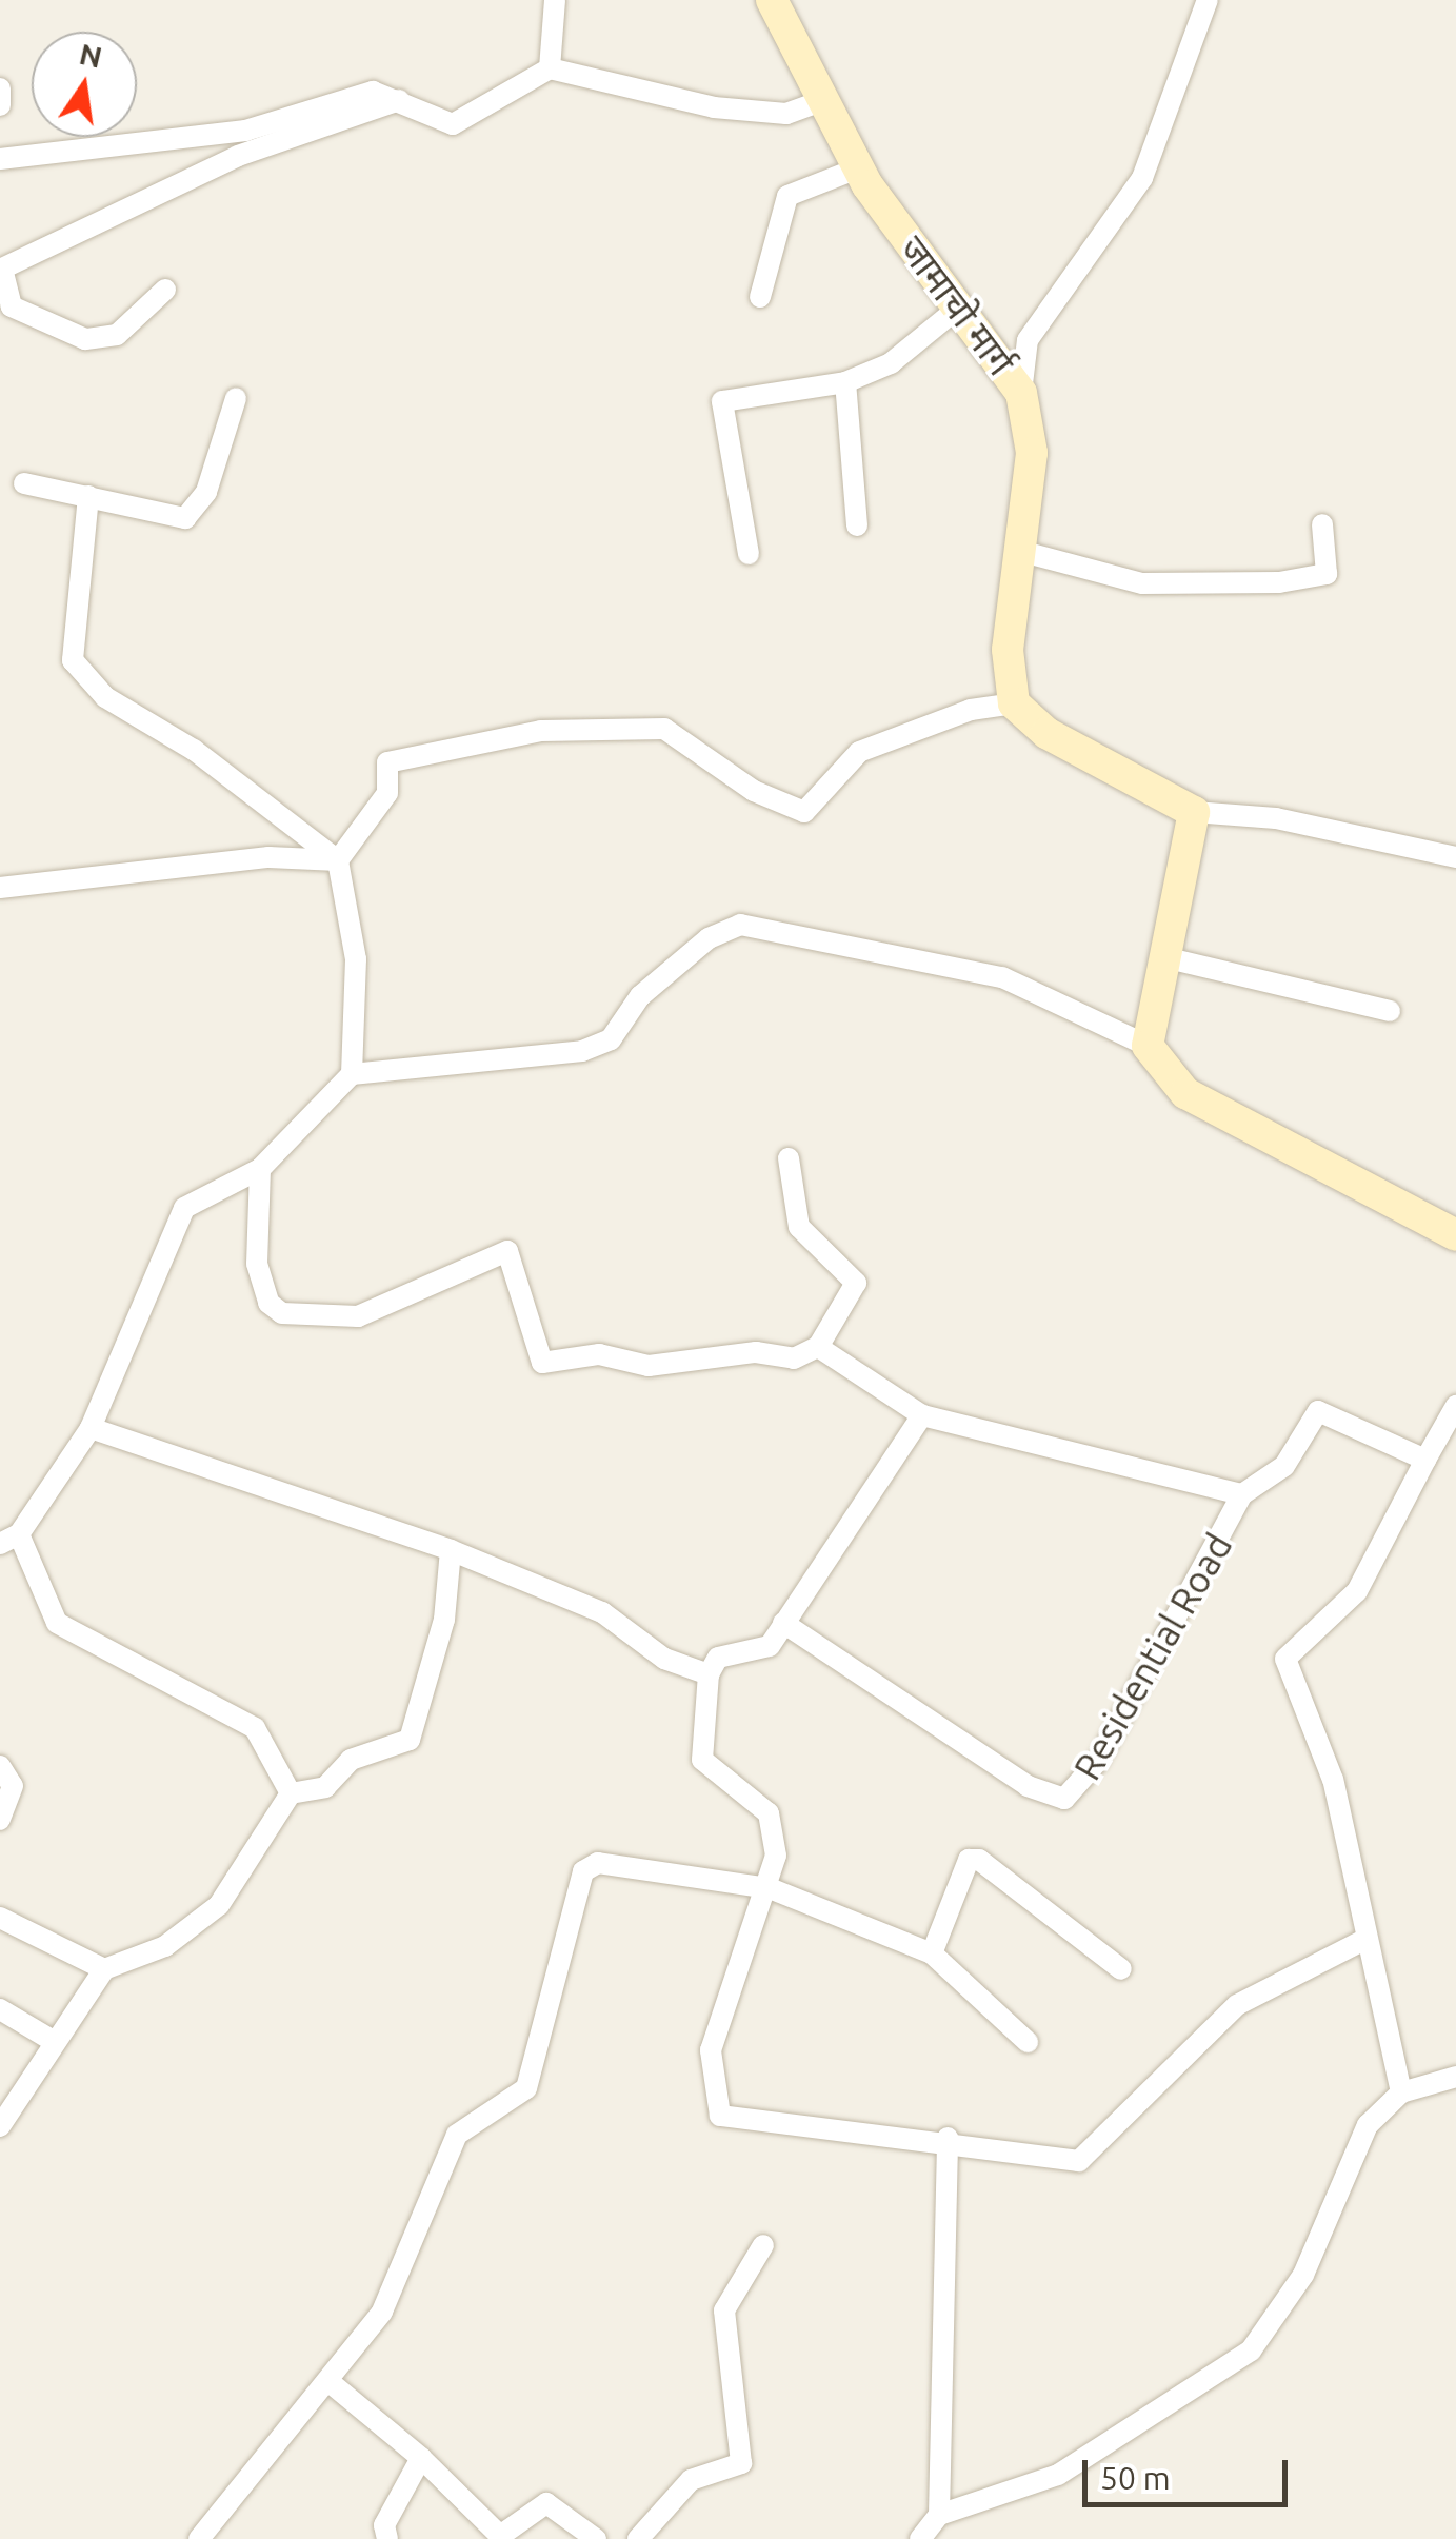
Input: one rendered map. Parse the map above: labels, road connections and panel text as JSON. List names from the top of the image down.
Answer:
{
  "streets": {
    "street": ["जामाचो मार्ग", "Residential Road"]
  },
  "scale_bar": "50 m",
  "north": "top"
}
